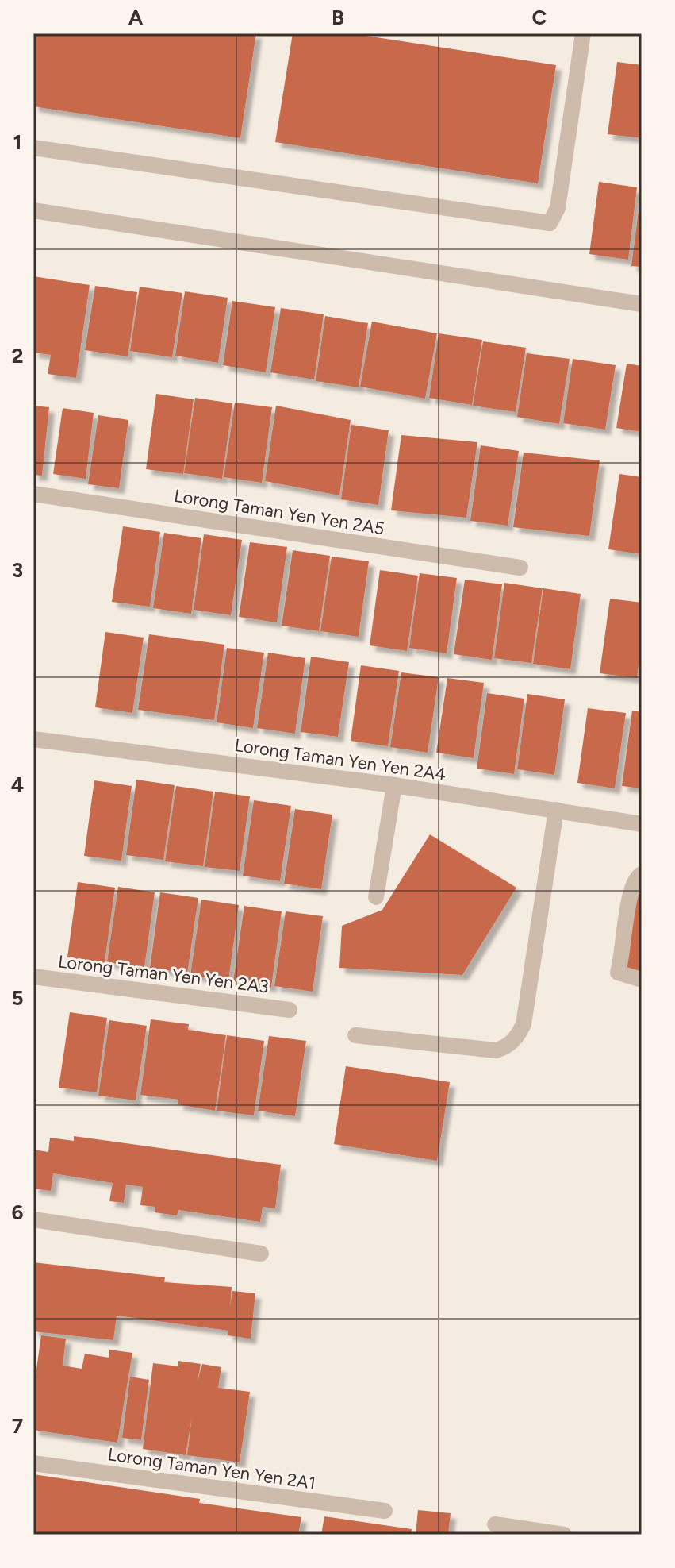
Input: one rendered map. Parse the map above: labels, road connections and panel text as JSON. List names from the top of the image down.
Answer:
{
  "streets": {
    "street": [
      "Lorong Taman Yen Yen 2A5",
      "Lorong Taman Yen Yen 2A4",
      "Lorong Taman Yen Yen 2A3",
      "Lorong Taman Yen Yen 2A1"
    ]
  },
  "grid": {
    "columns": ["A", "B", "C"],
    "rows": [
      "1",
      "2",
      "3",
      "4",
      "5",
      "6",
      "7"
    ]
  }
}
